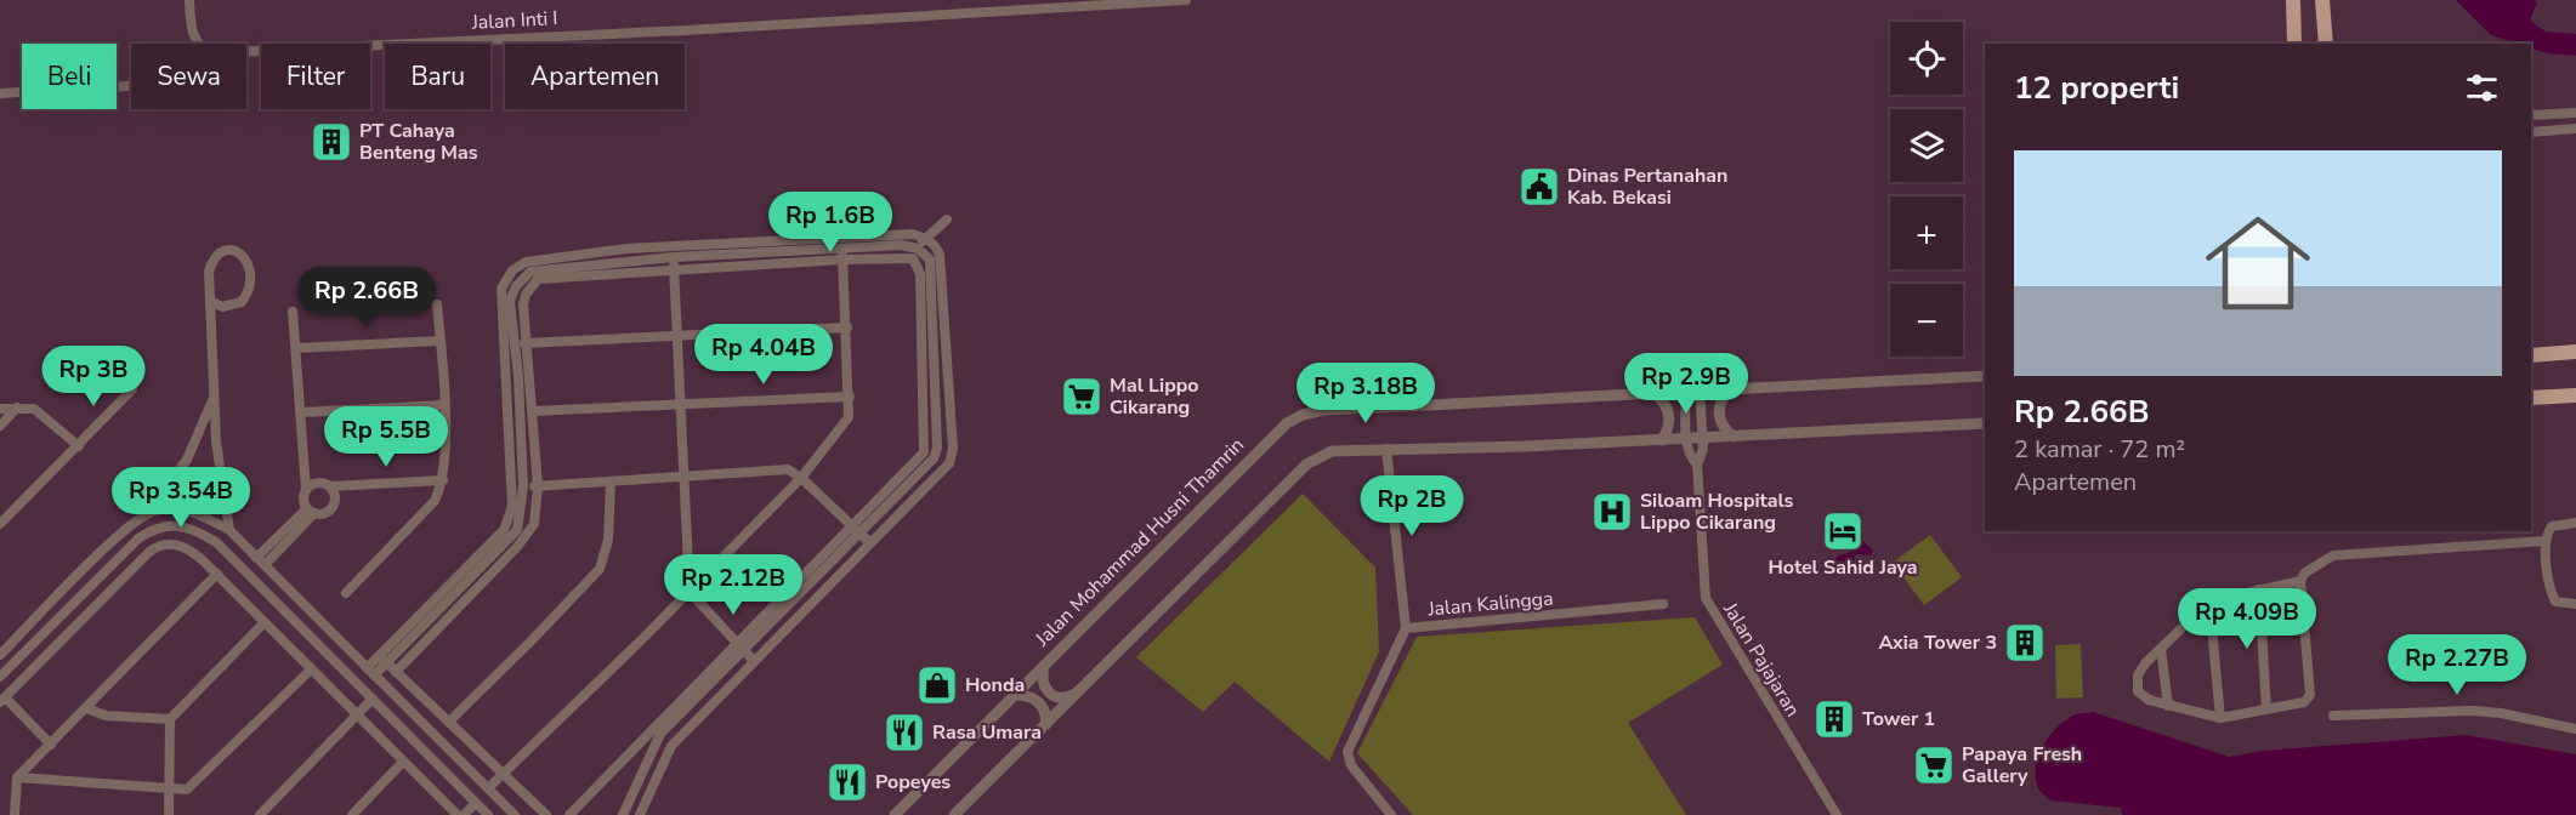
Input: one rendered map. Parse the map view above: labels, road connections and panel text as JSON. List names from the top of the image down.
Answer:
{
  "streets": {
    "street": [
      "Jalan Inti I",
      "Jalan Mohammad Husni Thamrin",
      "Jalan Kalingga",
      "Jalan Pajajaran"
    ]
  },
  "crossings": [
    ["Jalan Mohammad Husni Thamrin", "Jalan Pajajaran"]
  ],
  "places": {
    "building": ["PT Cahaya Benteng Mas", "Axia Tower 3", "Tower 1"],
    "public building": ["Dinas Pertanahan Kab. Bekasi"],
    "supermarket": ["Mal Lippo Cikarang", "Papaya Fresh Gallery"],
    "hospital": ["Siloam Hospitals Lippo Cikarang"],
    "hotel": ["Hotel Sahid Jaya"],
    "shop": ["Honda"],
    "restaurant": ["Rasa Umara", "Popeyes"]
  },
  "page": {
    "map_buttons": ["+", "−"],
    "chip": [
      "Beli",
      "Sewa",
      "Filter",
      "Baru",
      "Apartemen"
    ],
    "heading": "12 properti",
    "list": [
      {
        "name": "Rp 2.66B",
        "note": "2 kamar · 72 m² · Apartemen"
      }
    ],
    "price": [
      "Rp 1.6B",
      "Rp 2.66B",
      "Rp 4.04B",
      "Rp 3B",
      "Rp 2.9B",
      "Rp 3.18B",
      "Rp 5.5B",
      "Rp 3.54B",
      "Rp 2B",
      "Rp 2.12B",
      "Rp 4.09B",
      "Rp 2.27B"
    ]
  }
}
